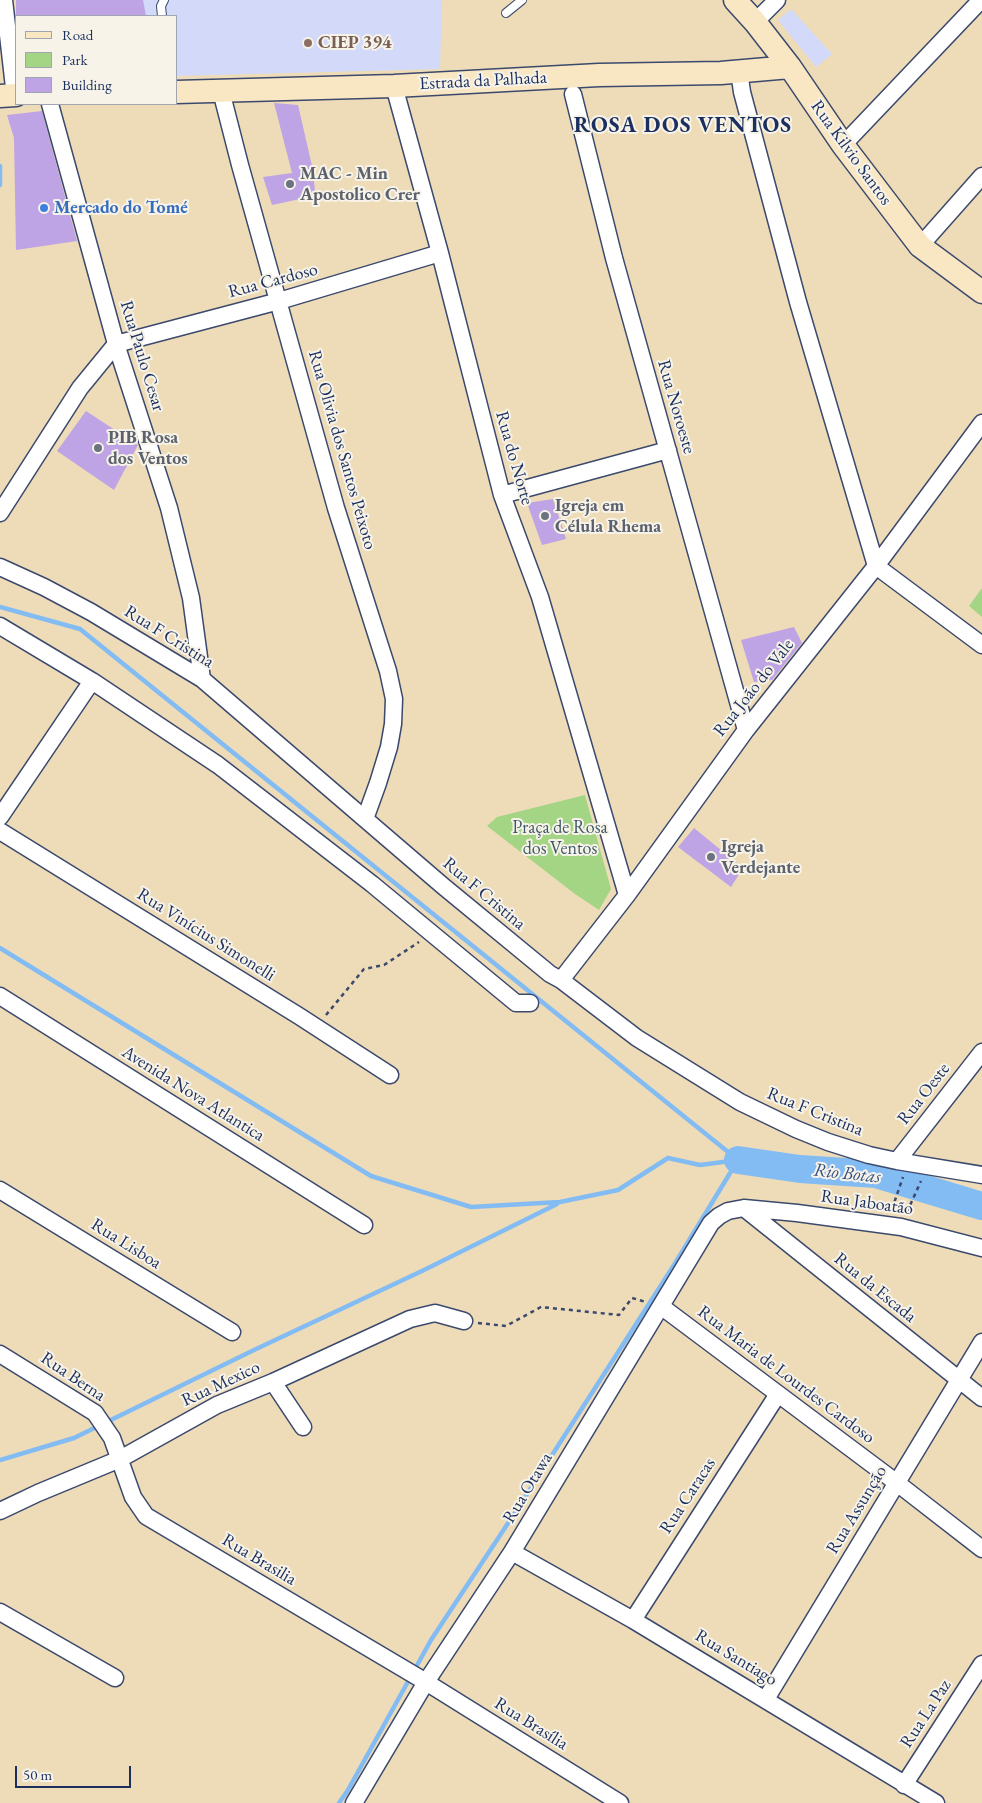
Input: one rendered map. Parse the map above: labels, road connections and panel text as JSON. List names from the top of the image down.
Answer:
{
  "streets": {
    "main road": ["Estrada da Palhada", "Rua Kilvio Santos"],
    "street": [
      "Rua Cardoso",
      "Rua Paulo Cesar",
      "Rua Noroeste",
      "Rua Olivia dos Santos Peixoto",
      "Rua do Norte",
      "Rua F Cristina",
      "Rua João do Vale",
      "Rua Vinícius Simonelli",
      "Avenida Nova Atlantica",
      "Rua Oeste",
      "Rua Jaboatão",
      "Rua Lisboa",
      "Rua da Escada",
      "Rua Maria de Lourdes Cardoso",
      "Rua Berna",
      "Rua Mexico",
      "Rua Otawa",
      "Rua Caracas",
      "Rua Assunção",
      "Rua Brasilia",
      "Rua Santiago",
      "Rua La Paz",
      "Rua Brasília"
    ]
  },
  "crossings": [
    ["Estrada da Palhada", "Rua Kilvio Santos"],
    ["Estrada da Palhada", "Rua Olivia dos Santos Peixoto"],
    ["Estrada da Palhada", "Rua do Norte"],
    ["Rua Cardoso", "Rua Paulo Cesar"],
    ["Rua Cardoso", "Rua Olivia dos Santos Peixoto"],
    ["Rua Cardoso", "Rua do Norte"],
    ["Rua Paulo Cesar", "Rua F Cristina"],
    ["Rua Noroeste", "Rua João do Vale"],
    ["Rua Olivia dos Santos Peixoto", "Rua F Cristina"],
    ["Rua do Norte", "Rua João do Vale"],
    ["Rua F Cristina", "Rua João do Vale"],
    ["Rua F Cristina", "Rua Oeste"],
    ["Rua Jaboatão", "Rua da Escada"],
    ["Rua Jaboatão", "Rua Otawa"],
    ["Rua da Escada", "Rua Otawa"],
    ["Rua da Escada", "Rua Assunção"],
    ["Rua Maria de Lourdes Cardoso", "Rua Otawa"],
    ["Rua Maria de Lourdes Cardoso", "Rua Caracas"],
    ["Rua Maria de Lourdes Cardoso", "Rua Assunção"],
    ["Rua Berna", "Rua Brasilia"],
    ["Rua Mexico", "Rua Brasilia"],
    ["Rua Otawa", "Rua Brasilia"],
    ["Rua Otawa", "Rua Santiago"],
    ["Rua Otawa", "Rua Brasília"],
    ["Rua Caracas", "Rua Santiago"],
    ["Rua Assunção", "Rua Santiago"],
    ["Rua Brasilia", "Rua Brasília"],
    ["Rua Santiago", "Rua La Paz"]
  ],
  "districts": ["ROSA DOS VENTOS"],
  "water": ["Rio Botas"],
  "parks": ["Praça de Rosa dos Ventos"],
  "places": [
    "CIEP 394",
    "MAC - Min Apostolico Crer",
    "Mercado do Tomé",
    "PIB Rosa dos Ventos",
    "Igreja em Célula Rhema",
    "Igreja Verdejante"
  ],
  "legend": ["Road", "Park", "Building"],
  "scale_bar": "50 m"
}
